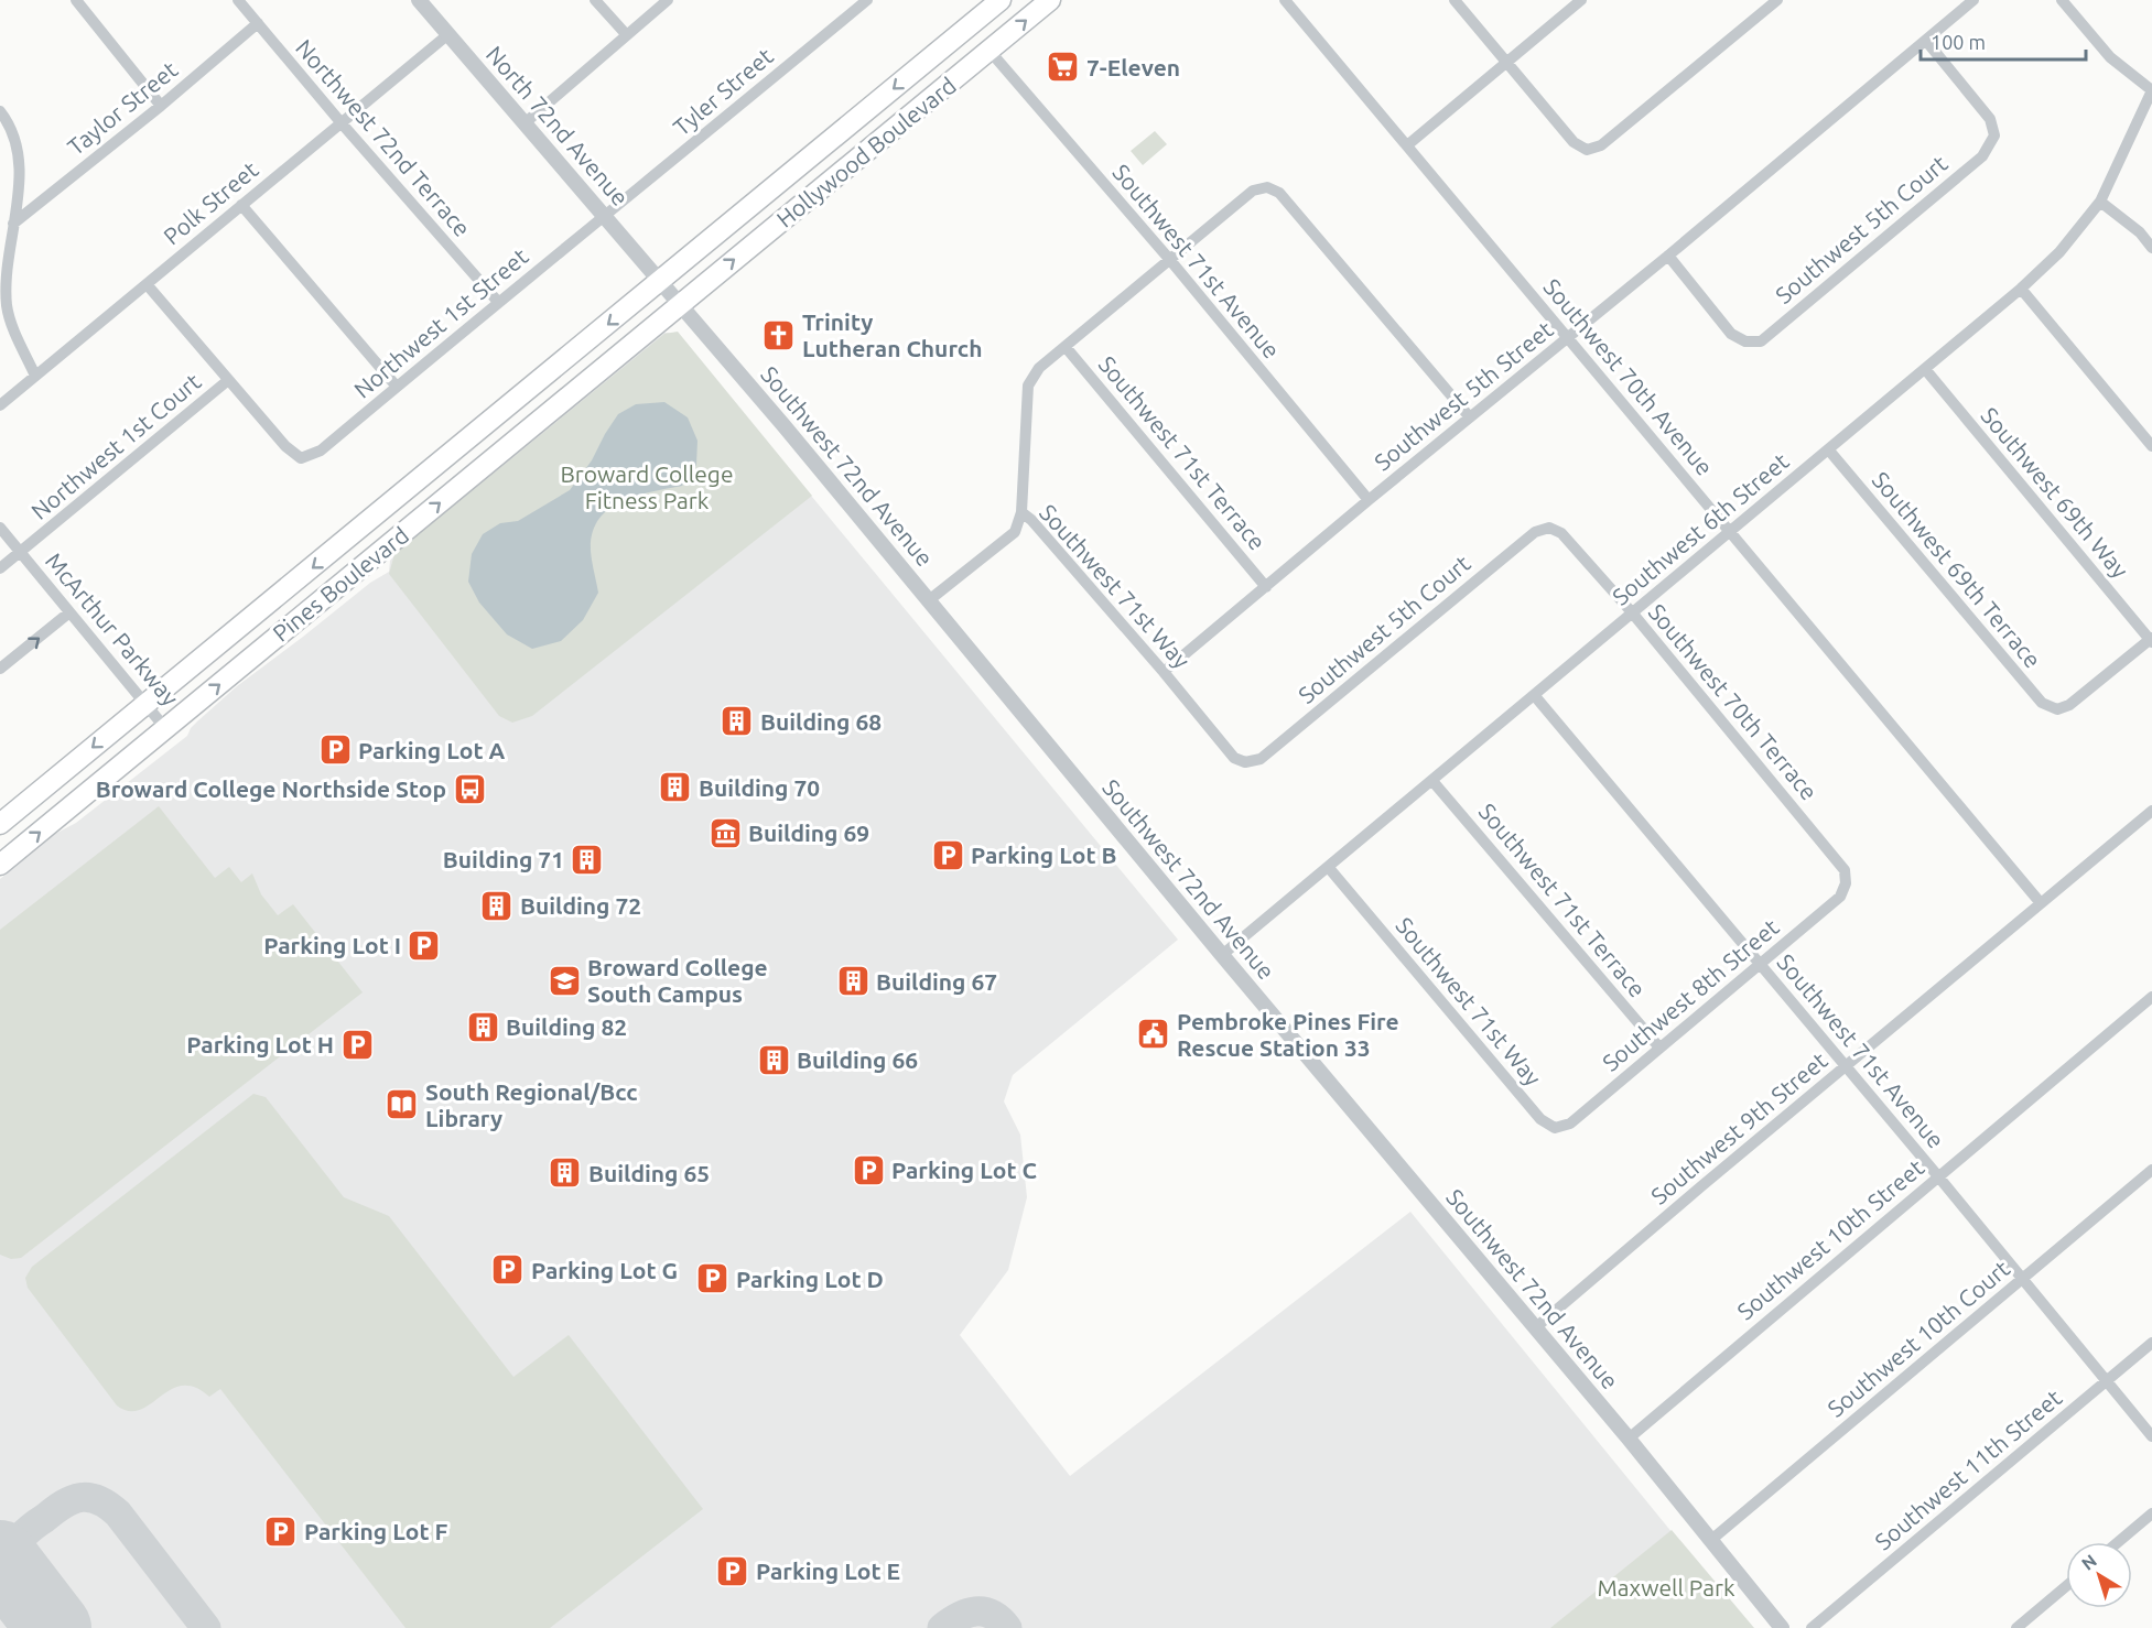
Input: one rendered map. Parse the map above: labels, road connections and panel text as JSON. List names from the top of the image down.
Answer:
{
  "streets": {
    "highway": ["Hollywood Boulevard", "Pines Boulevard"],
    "street": [
      "Tyler Street",
      "Taylor Street",
      "North 72nd Avenue",
      "Northwest 72nd Terrace",
      "Polk Street",
      "Southwest 5th Court",
      "Southwest 71st Avenue",
      "Northwest 1st Street",
      "Southwest 70th Avenue",
      "Southwest 5th Street",
      "Northwest 1st Court",
      "Southwest 71st Terrace",
      "Southwest 72nd Avenue",
      "Southwest 69th Way",
      "Southwest 6th Street",
      "Southwest 69th Terrace",
      "Southwest 71st Way",
      "McArthur Parkway",
      "Southwest 70th Terrace",
      "Southwest 8th Street",
      "Southwest 9th Street",
      "Southwest 10th Street",
      "Southwest 10th Court",
      "Southwest 11th Street"
    ]
  },
  "crossings": [
    ["Tyler Street", "North 72nd Avenue"],
    ["Tyler Street", "Northwest 1st Street"],
    ["Taylor Street", "Northwest 72nd Terrace"],
    ["North 72nd Avenue", "Hollywood Boulevard"],
    ["North 72nd Avenue", "Polk Street"],
    ["North 72nd Avenue", "Northwest 1st Street"],
    ["North 72nd Avenue", "Southwest 72nd Avenue"],
    ["North 72nd Avenue", "Pines Boulevard"],
    ["Northwest 72nd Terrace", "Polk Street"],
    ["Northwest 72nd Terrace", "Northwest 1st Street"],
    ["Hollywood Boulevard", "Southwest 71st Avenue"],
    ["Hollywood Boulevard", "Southwest 72nd Avenue"],
    ["Hollywood Boulevard", "Pines Boulevard"],
    ["Southwest 5th Court", "Southwest 5th Street"],
    ["Southwest 5th Court", "Southwest 71st Way"],
    ["Southwest 5th Court", "Southwest 70th Terrace"],
    ["Southwest 71st Avenue", "Southwest 5th Street"],
    ["Southwest 71st Avenue", "Southwest 6th Street"],
    ["Southwest 71st Avenue", "Southwest 71st Way"],
    ["Southwest 71st Avenue", "Southwest 8th Street"],
    ["Southwest 71st Avenue", "Southwest 9th Street"],
    ["Southwest 71st Avenue", "Southwest 10th Street"],
    ["Southwest 71st Avenue", "Southwest 10th Court"],
    ["Southwest 71st Avenue", "Southwest 11th Street"],
    ["Northwest 1st Street", "Northwest 1st Court"],
    ["Southwest 70th Avenue", "Southwest 5th Street"],
    ["Southwest 70th Avenue", "Southwest 6th Street"],
    ["Southwest 70th Avenue", "Southwest 9th Street"],
    ["Southwest 5th Street", "Southwest 71st Terrace"],
    ["Southwest 5th Street", "Southwest 71st Way"],
    ["Northwest 1st Court", "McArthur Parkway"],
    ["Southwest 71st Terrace", "Southwest 6th Street"],
    ["Southwest 71st Terrace", "Southwest 71st Way"],
    ["Southwest 71st Terrace", "Southwest 8th Street"],
    ["Southwest 72nd Avenue", "Southwest 6th Street"],
    ["Southwest 72nd Avenue", "Pines Boulevard"],
    ["Southwest 72nd Avenue", "Southwest 9th Street"],
    ["Southwest 72nd Avenue", "Southwest 10th Street"],
    ["Southwest 72nd Avenue", "Southwest 10th Court"],
    ["Southwest 69th Way", "Southwest 6th Street"],
    ["Southwest 69th Way", "Southwest 69th Terrace"],
    ["Southwest 6th Street", "Southwest 69th Terrace"],
    ["Southwest 6th Street", "Southwest 71st Way"],
    ["Southwest 6th Street", "Southwest 70th Terrace"],
    ["Pines Boulevard", "McArthur Parkway"],
    ["Southwest 71st Way", "Southwest 8th Street"],
    ["Southwest 70th Terrace", "Southwest 8th Street"]
  ],
  "parks": ["Broward College Fitness Park", "Maxwell Park"],
  "places": {
    "supermarket": ["7-Eleven"],
    "church": ["Trinity Lutheran Church"],
    "building": [
      "Building 68",
      "Building 70",
      "Building 71",
      "Building 72",
      "Building 67",
      "Building 82",
      "Building 66",
      "Building 65"
    ],
    "parking": [
      "Parking Lot A",
      "Parking Lot B",
      "Parking Lot I",
      "Parking Lot H",
      "Parking Lot C",
      "Parking Lot G",
      "Parking Lot D",
      "Parking Lot F",
      "Parking Lot E"
    ],
    "bus stop": ["Broward College Northside Stop"],
    "museum": ["Building 69"],
    "school or university": ["Broward College South Campus"],
    "public building": ["Pembroke Pines Fire Rescue Station 33"],
    "library": ["South Regional/Bcc Library"]
  },
  "scale_bar": "100 m",
  "north": "top left"
}
